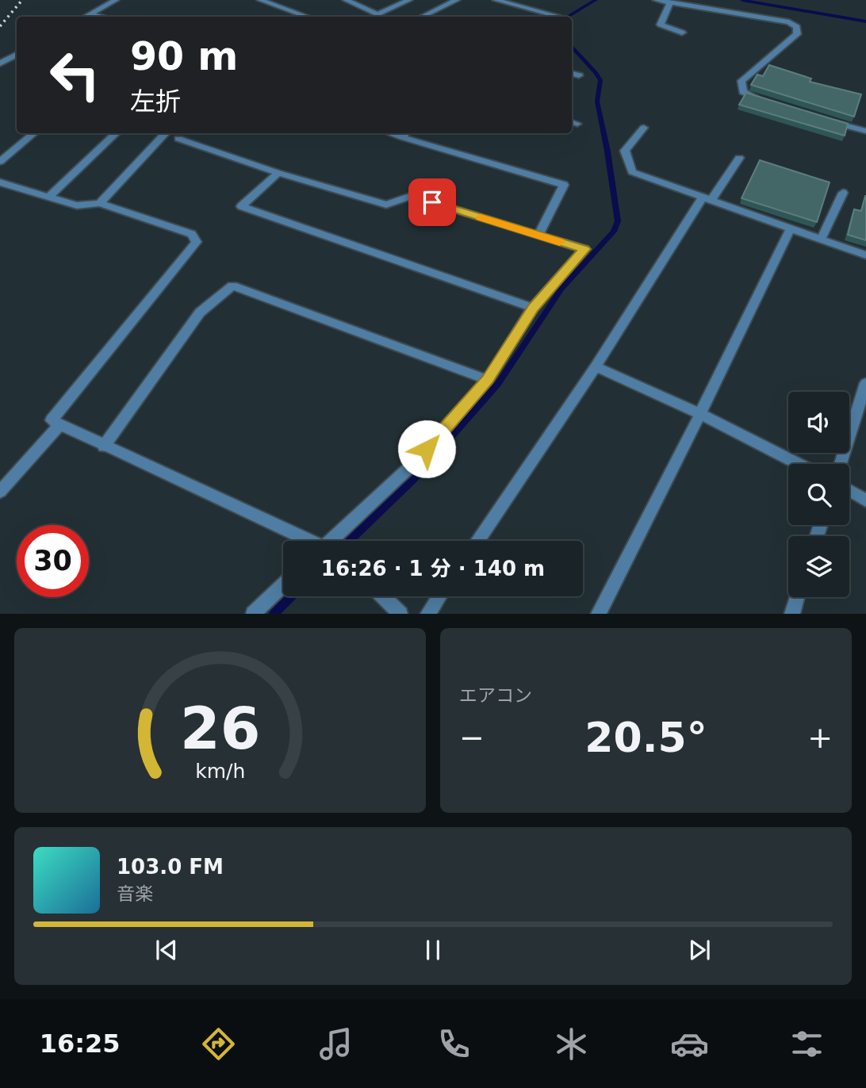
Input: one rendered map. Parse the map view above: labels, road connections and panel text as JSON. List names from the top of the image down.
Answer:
{
  "page": {
    "turn": ["90 m", "左折"],
    "limit": "30",
    "trip": "16:26 · 1 分 · 140 m",
    "tile": "エアコン",
    "heat": ["−", "20.5°", "+"],
    "song": ["103.0 FM", "音楽"],
    "tabs": "16:25",
    "gauge": ["26", "km/h"]
  }
}
